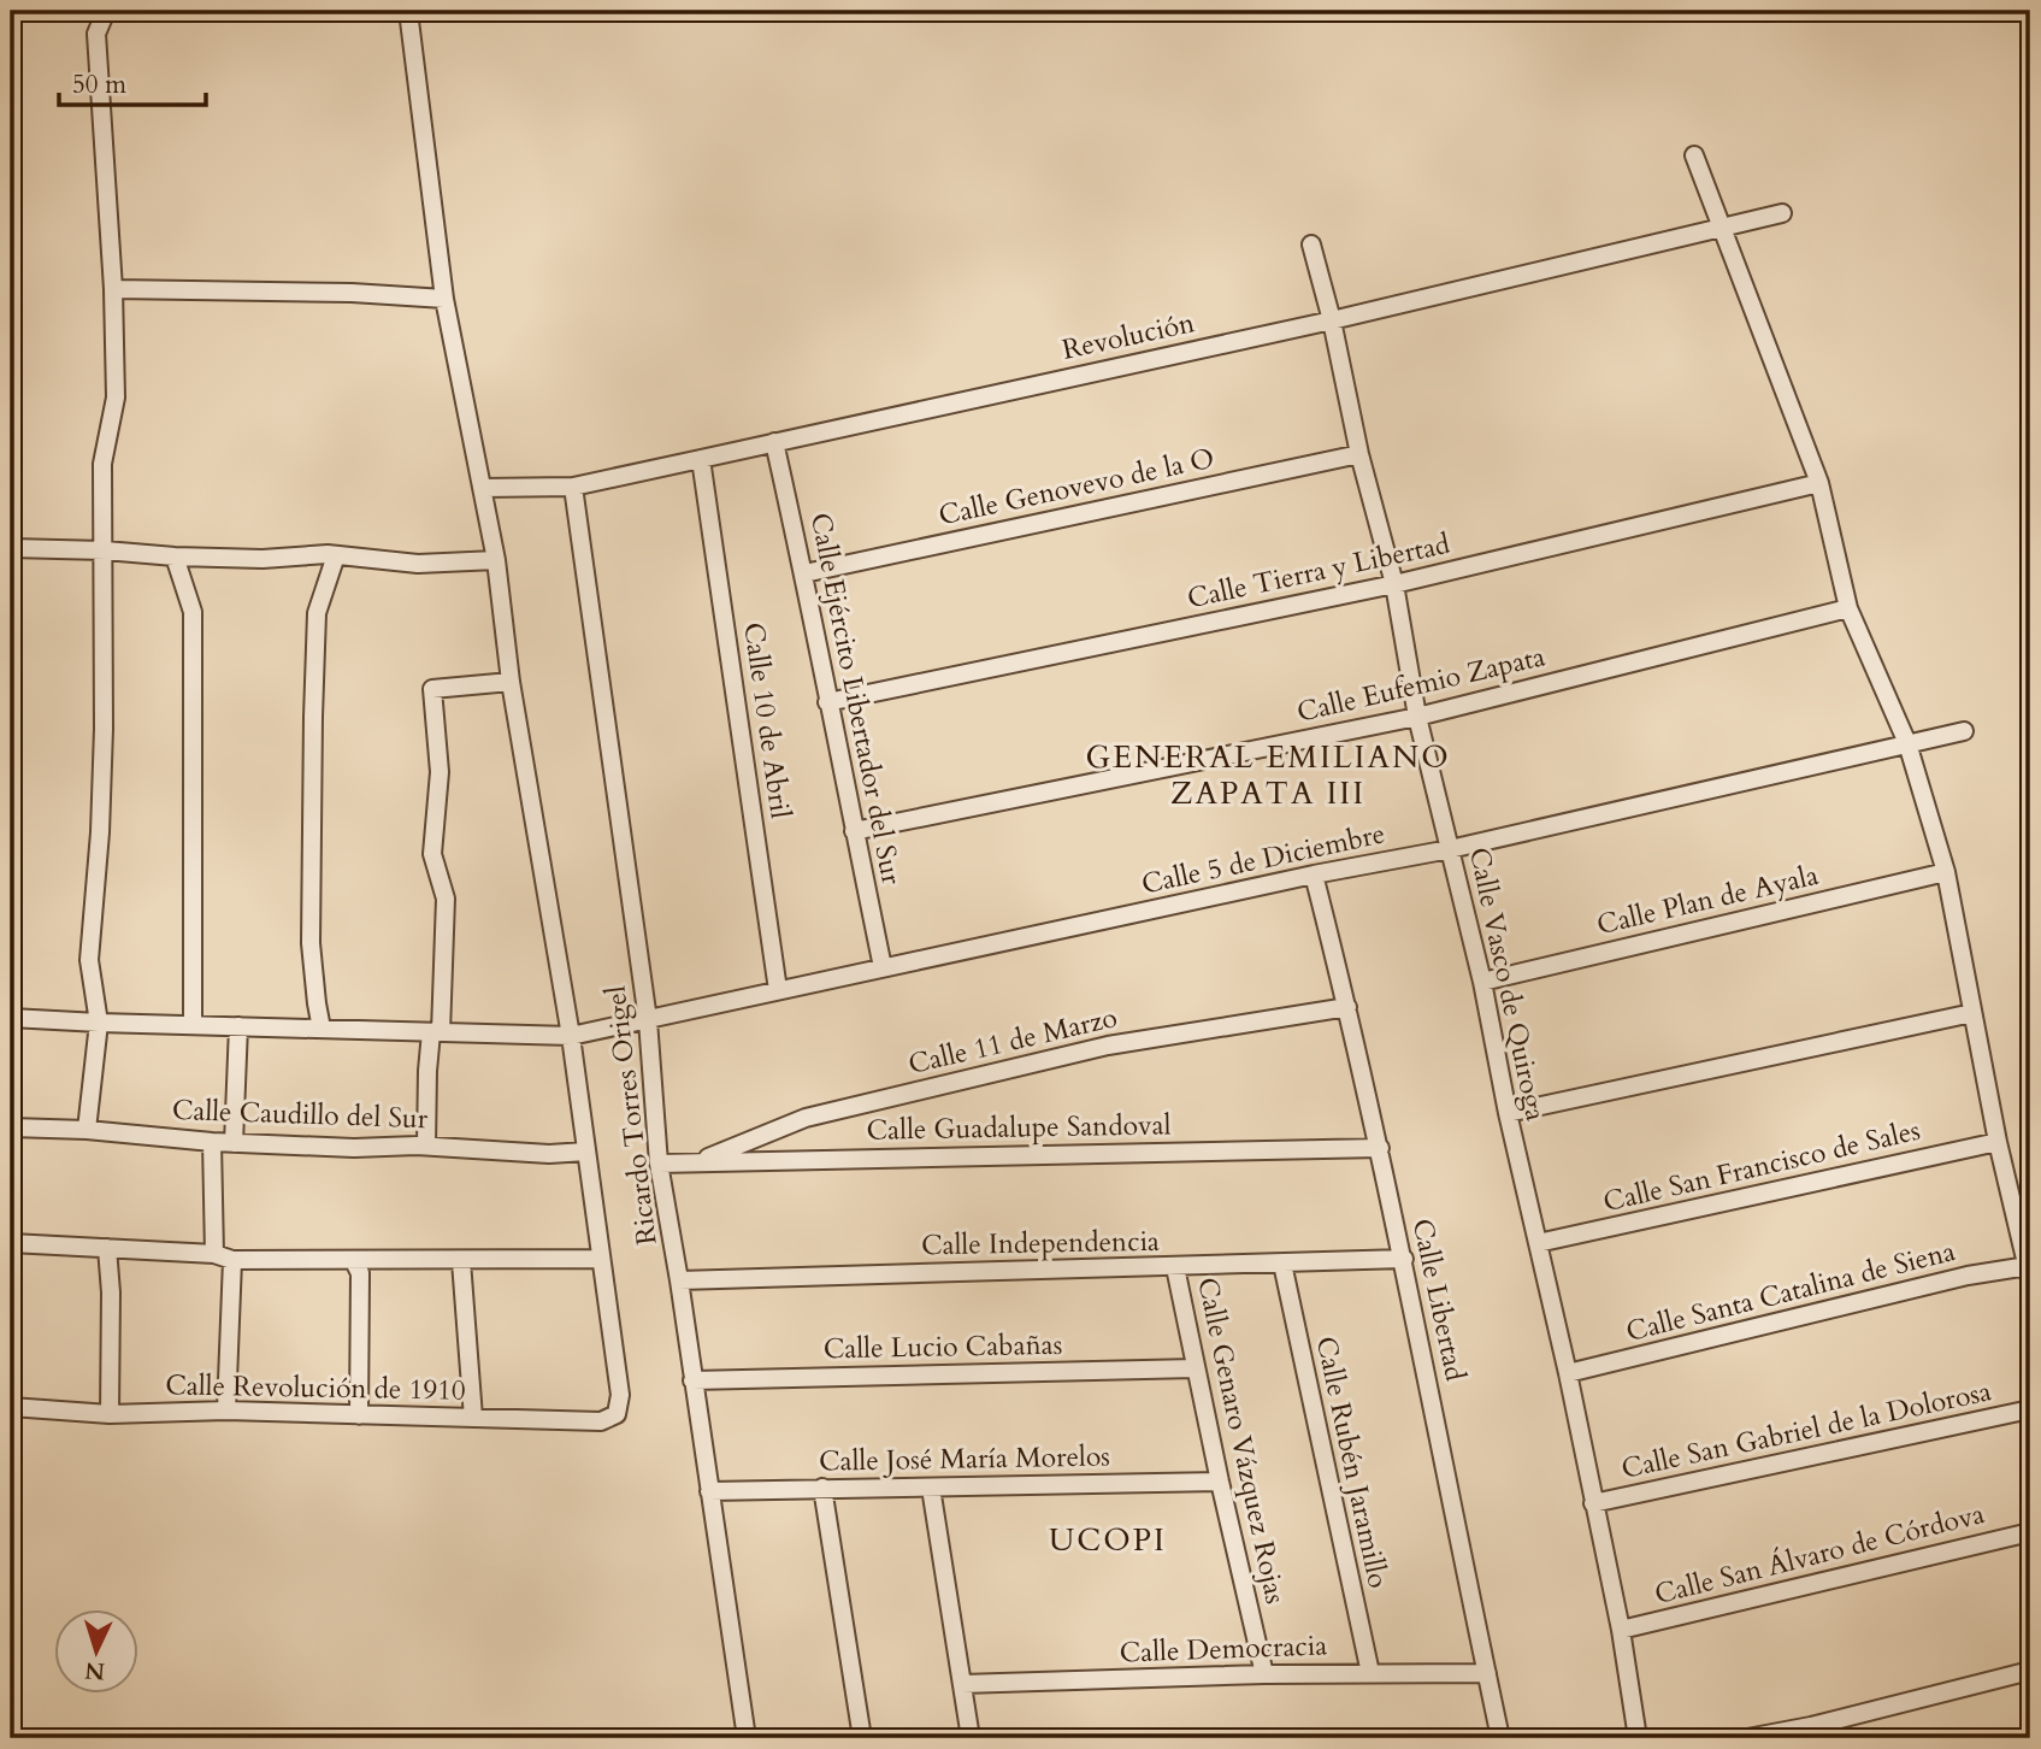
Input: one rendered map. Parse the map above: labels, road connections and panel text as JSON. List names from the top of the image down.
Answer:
{
  "streets": {
    "street": [
      "Revolución",
      "Calle Genovevo de la O",
      "Calle Tierra y Libertad",
      "Calle Eufemio Zapata",
      "Calle Ejército Libertador del Sur",
      "Calle 10 de Abril",
      "Calle 5 de Diciembre",
      "Calle Plan de Ayala",
      "Calle Vasco de Quiroga",
      "Calle 11 de Marzo",
      "Calle Caudillo del Sur",
      "Ricardo Torres Origel",
      "Calle Guadalupe Sandoval",
      "Calle San Francisco de Sales",
      "Calle Independencia",
      "Calle Santa Catalina de Siena",
      "Calle Libertad",
      "Calle Lucio Cabañas",
      "Calle Revolución de 1910",
      "Calle San Gabriel de la Dolorosa",
      "Calle Genaro Vázquez Rojas",
      "Calle José María Morelos",
      "Calle Rubén Jaramillo",
      "Calle San Álvaro de Córdova",
      "Calle Democracia"
    ]
  },
  "crossings": [
    ["Revolución", "Calle Ejército Libertador del Sur"],
    ["Revolución", "Calle 10 de Abril"],
    ["Revolución", "Calle Vasco de Quiroga"],
    ["Revolución", "Ricardo Torres Origel"],
    ["Calle Genovevo de la O", "Calle Ejército Libertador del Sur"],
    ["Calle Genovevo de la O", "Calle Vasco de Quiroga"],
    ["Calle Tierra y Libertad", "Calle Ejército Libertador del Sur"],
    ["Calle Tierra y Libertad", "Calle Vasco de Quiroga"],
    ["Calle Eufemio Zapata", "Calle Ejército Libertador del Sur"],
    ["Calle Eufemio Zapata", "Calle Vasco de Quiroga"],
    ["Calle Ejército Libertador del Sur", "Calle 5 de Diciembre"],
    ["Calle 10 de Abril", "Calle 5 de Diciembre"],
    ["Calle 5 de Diciembre", "Calle Vasco de Quiroga"],
    ["Calle 5 de Diciembre", "Ricardo Torres Origel"],
    ["Calle 5 de Diciembre", "Calle Libertad"],
    ["Calle Plan de Ayala", "Calle Vasco de Quiroga"],
    ["Calle Vasco de Quiroga", "Calle San Francisco de Sales"],
    ["Calle Vasco de Quiroga", "Calle Santa Catalina de Siena"],
    ["Calle Vasco de Quiroga", "Calle San Gabriel de la Dolorosa"],
    ["Calle Vasco de Quiroga", "Calle San Álvaro de Córdova"],
    ["Calle 11 de Marzo", "Calle Guadalupe Sandoval"],
    ["Calle 11 de Marzo", "Calle Libertad"],
    ["Ricardo Torres Origel", "Calle Guadalupe Sandoval"],
    ["Ricardo Torres Origel", "Calle Independencia"],
    ["Ricardo Torres Origel", "Calle Lucio Cabañas"],
    ["Ricardo Torres Origel", "Calle José María Morelos"],
    ["Calle Guadalupe Sandoval", "Calle Libertad"],
    ["Calle Independencia", "Calle Libertad"],
    ["Calle Independencia", "Calle Genaro Vázquez Rojas"],
    ["Calle Independencia", "Calle Rubén Jaramillo"],
    ["Calle Libertad", "Calle Democracia"],
    ["Calle Lucio Cabañas", "Calle Genaro Vázquez Rojas"],
    ["Calle Genaro Vázquez Rojas", "Calle José María Morelos"],
    ["Calle Genaro Vázquez Rojas", "Calle Democracia"],
    ["Calle Rubén Jaramillo", "Calle Democracia"]
  ],
  "districts": ["GENERAL EMILIANO ZAPATA III", "UCOPI"],
  "scale_bar": "50 m",
  "north": "bottom"
}
